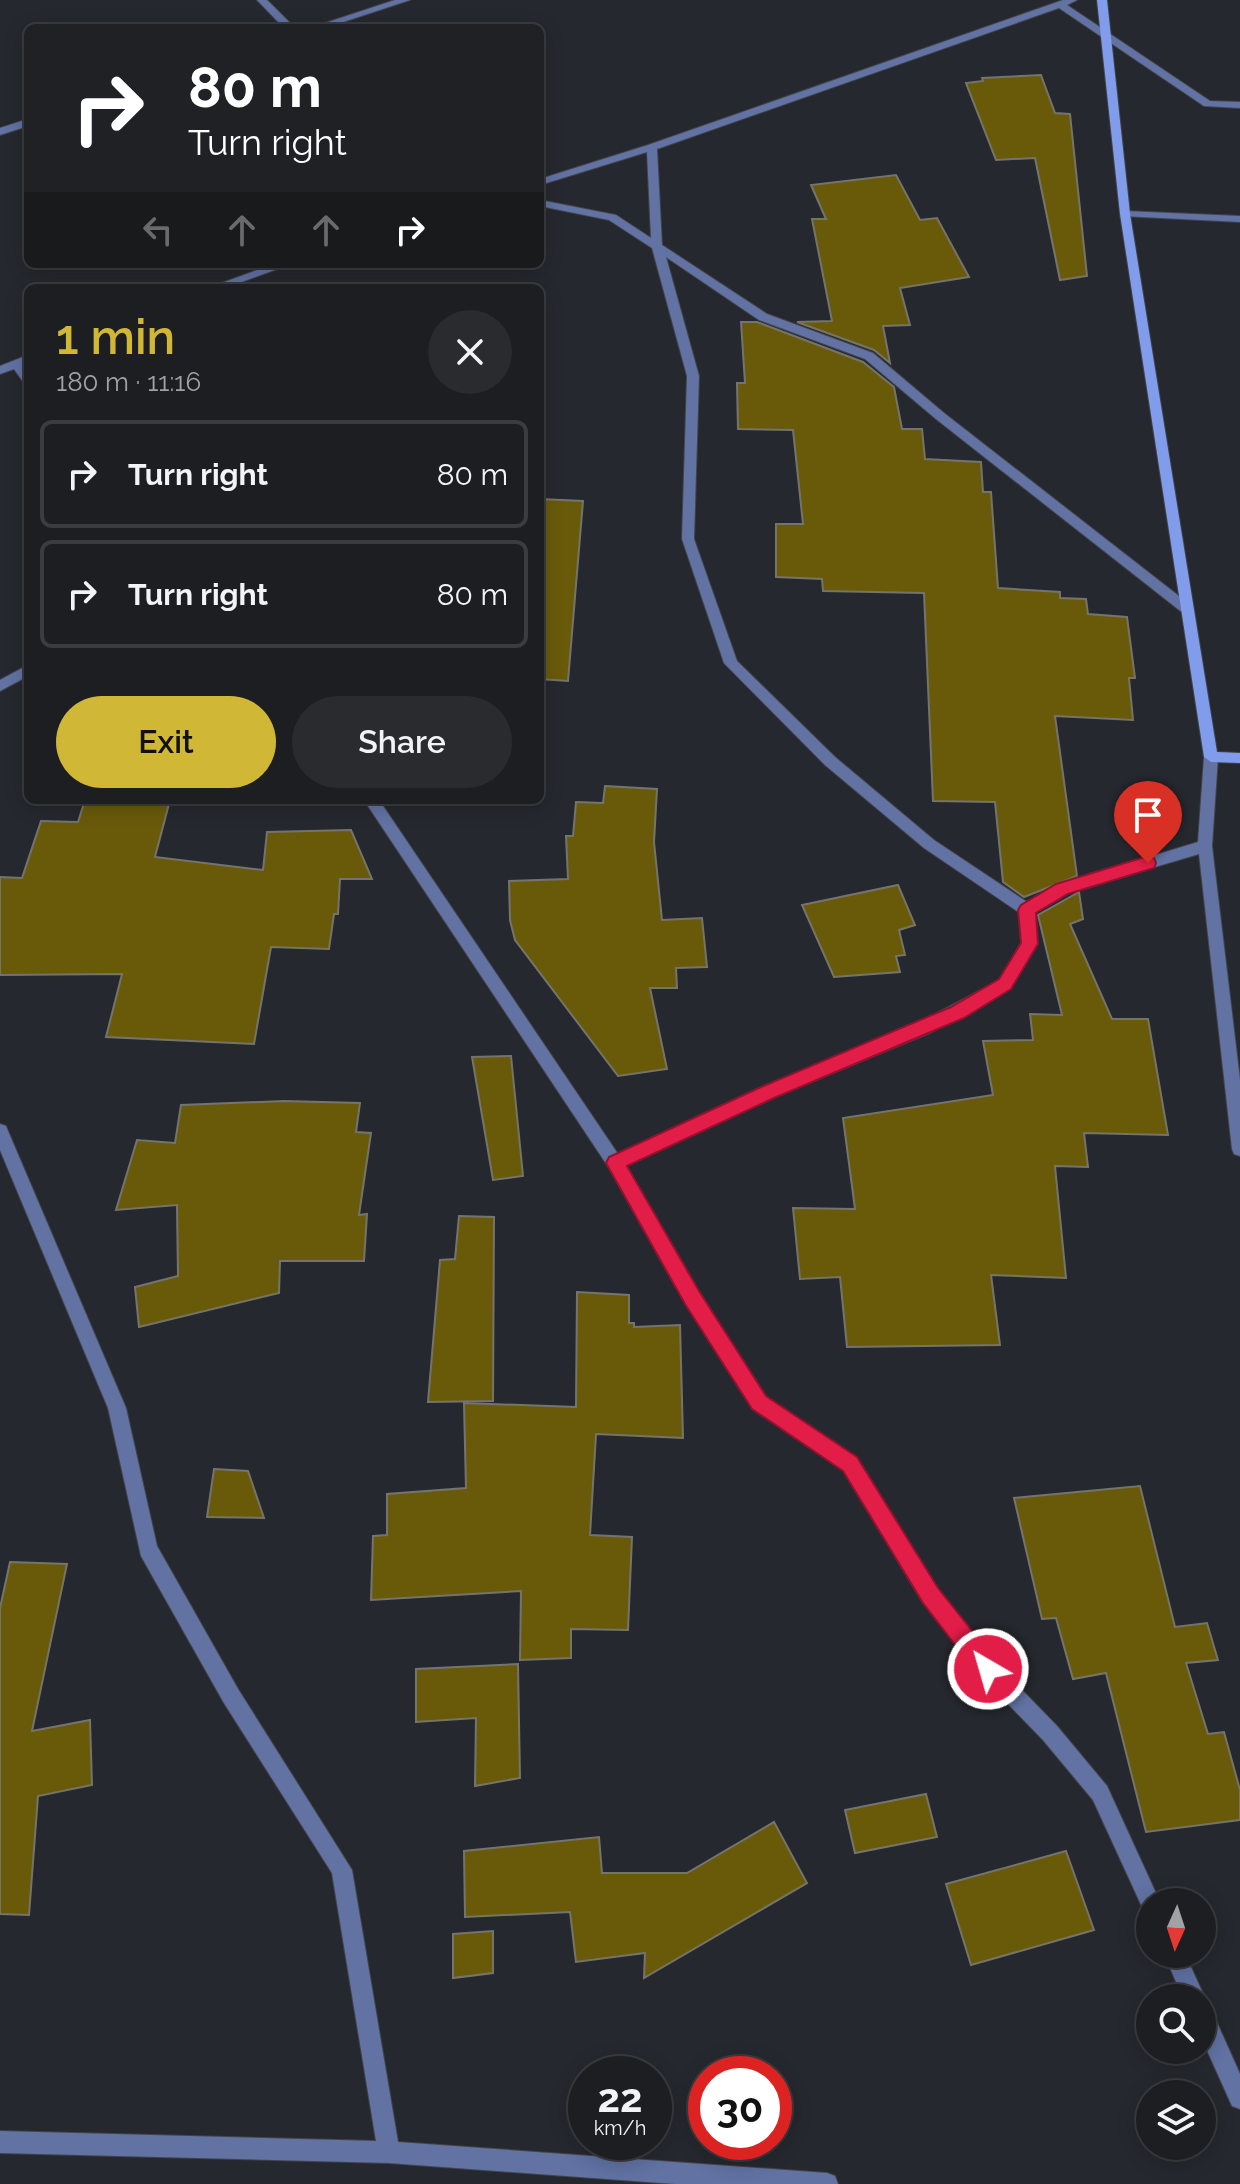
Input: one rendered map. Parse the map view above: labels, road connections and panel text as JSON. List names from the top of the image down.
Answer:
{
  "north": "bottom",
  "page": {
    "turn": ["80 m", "Turn right"],
    "heading": ["1 min", "180 m · 11:16"],
    "list": [
      {
        "name": "Turn right",
        "value": "80 m"
      },
      {
        "name": "Turn right",
        "value": "80 m"
      }
    ],
    "buttons": ["Exit", "Share"],
    "speed": "22 km/h",
    "limit": "30"
  }
}
